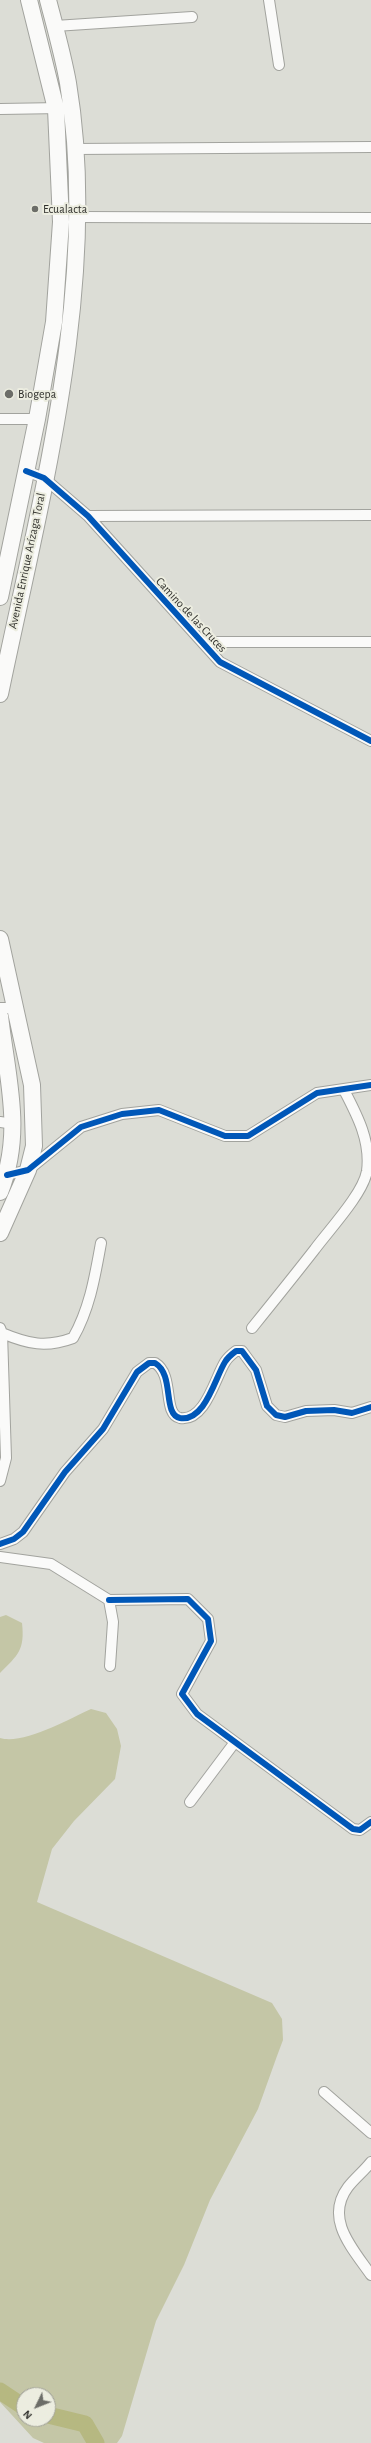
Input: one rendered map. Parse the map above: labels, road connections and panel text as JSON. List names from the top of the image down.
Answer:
{
  "streets": {
    "main road": ["Avenida Enrique Arízaga Toral"],
    "street": ["Camino de las Cruces"]
  },
  "crossings": [
    ["Avenida Enrique Arízaga Toral", "Camino de las Cruces"]
  ],
  "places": ["Ecualacta", "Biogepa"],
  "north": "bottom left"
}
